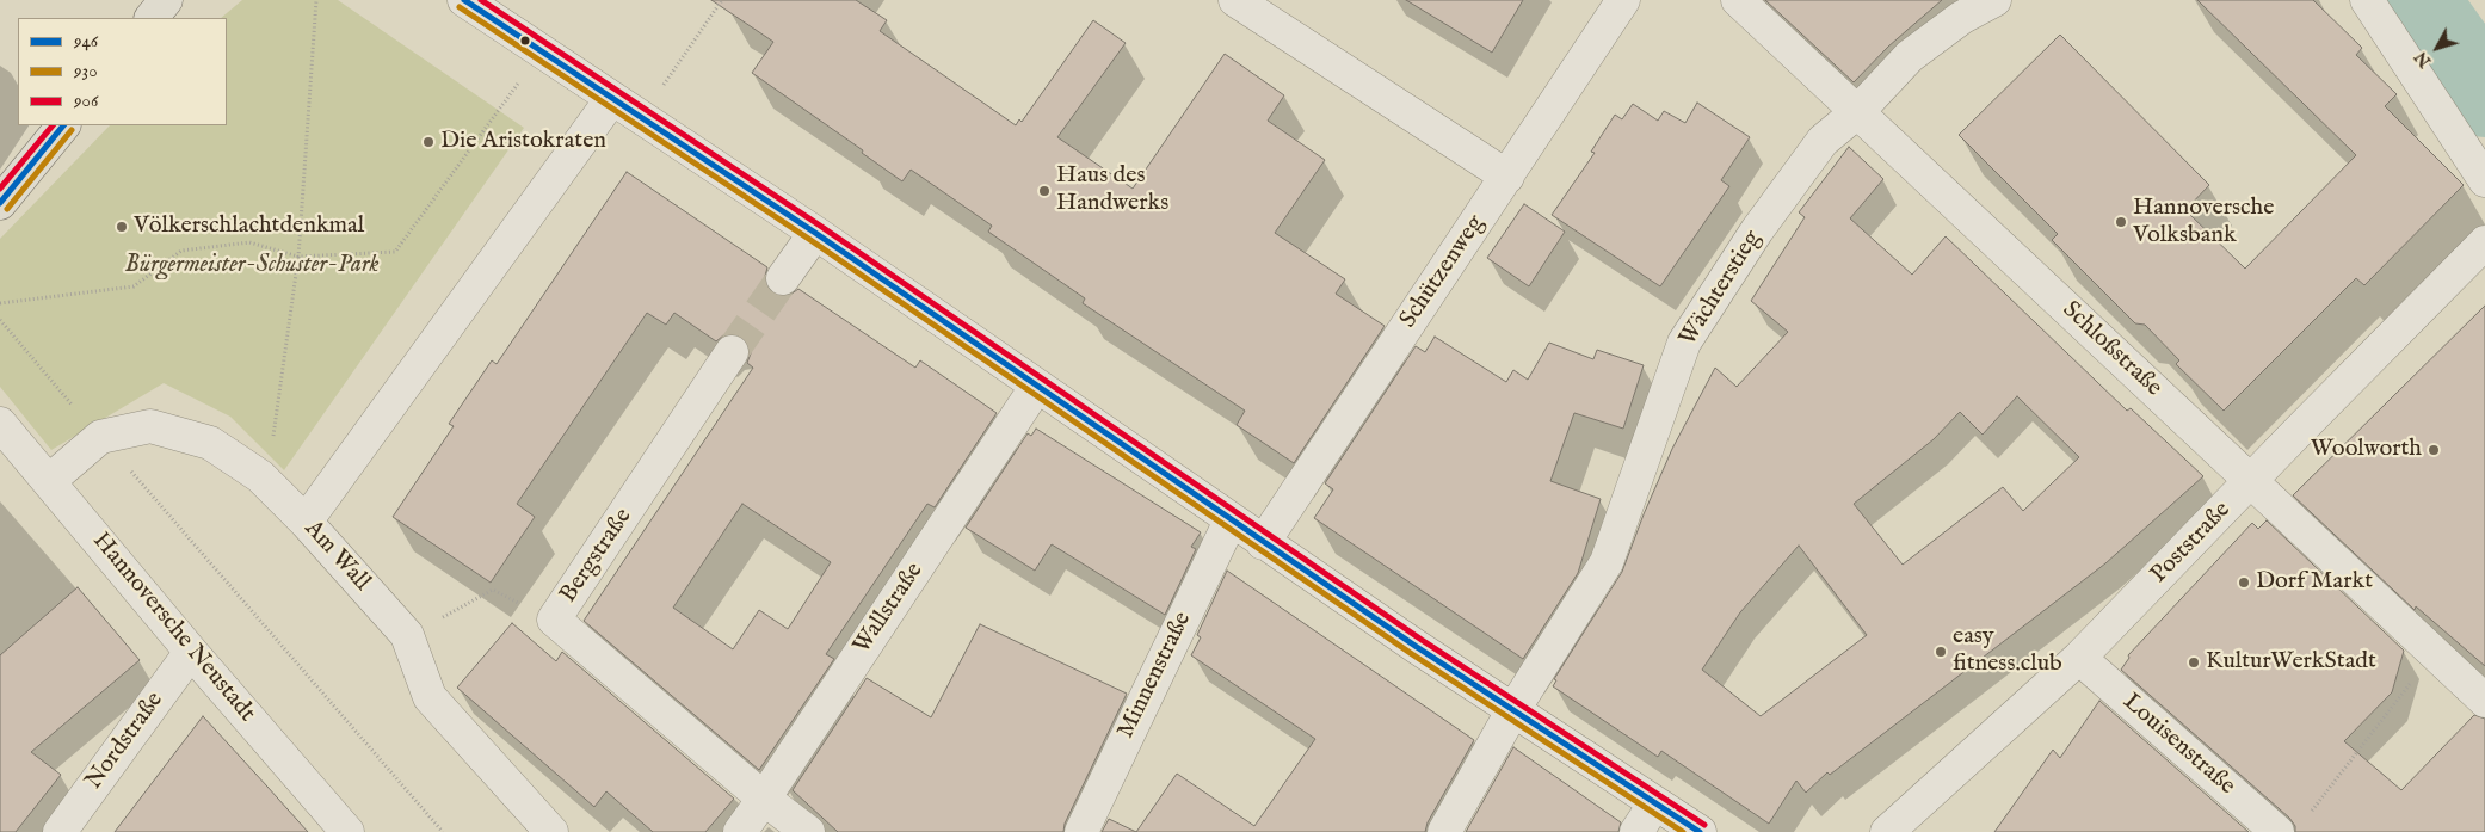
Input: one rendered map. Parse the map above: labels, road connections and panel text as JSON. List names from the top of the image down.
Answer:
{
  "streets": {
    "street": [
      "Schützenweg",
      "Wächterstieg",
      "Schloßstraße",
      "Poststraße",
      "Am Wall",
      "Bergstraße",
      "Wallstraße",
      "Hannoversche Neustadt",
      "Minnenstraße",
      "Nordstraße",
      "Louisenstraße"
    ]
  },
  "crossings": [
    ["Wächterstieg", "Schloßstraße"],
    ["Schloßstraße", "Poststraße"],
    ["Poststraße", "Louisenstraße"],
    ["Am Wall", "Hannoversche Neustadt"],
    ["Bergstraße", "Wallstraße"],
    ["Hannoversche Neustadt", "Nordstraße"]
  ],
  "parks": ["Bürgermeister-Schuster-Park"],
  "places": [
    "Die Aristokraten",
    "Haus des Handwerks",
    "Hannoversche Volksbank",
    "Völkerschlachtdenkmal",
    "Woolworth",
    "Dorf Markt",
    "easy fitness.club",
    "KulturWerkStadt"
  ],
  "lines": ["transit line 946", "transit line 906", "transit line 930"],
  "legend": ["946", "930", "906"],
  "north": "bottom left"
}
